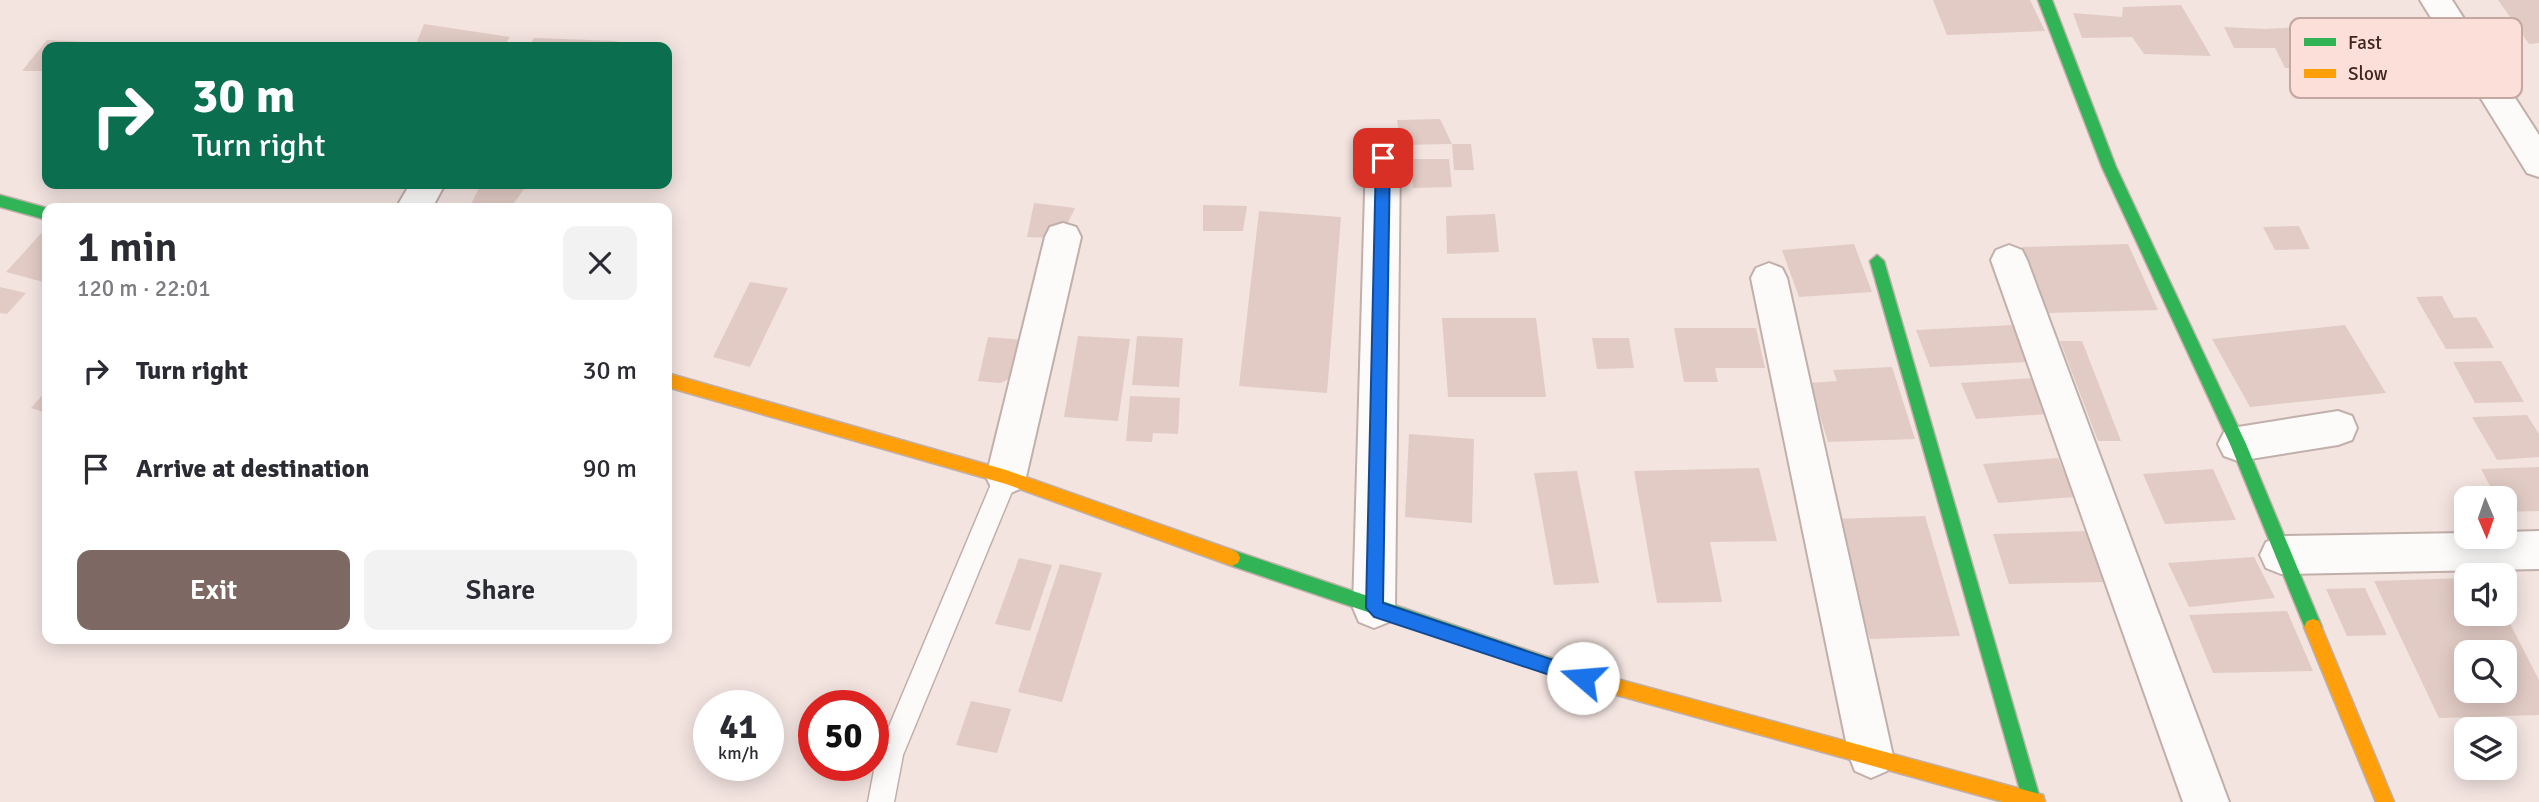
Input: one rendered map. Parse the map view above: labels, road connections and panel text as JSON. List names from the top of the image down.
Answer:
{
  "legend": ["Fast", "Slow"],
  "north": "bottom",
  "page": {
    "turn": ["30 m", "Turn right"],
    "heading": ["1 min", "120 m · 22:01"],
    "list": [
      {
        "name": "Turn right",
        "value": "30 m"
      },
      {
        "name": "Arrive at destination",
        "value": "90 m"
      }
    ],
    "buttons": ["Exit", "Share"],
    "speed": "41 km/h",
    "limit": "50"
  }
}
